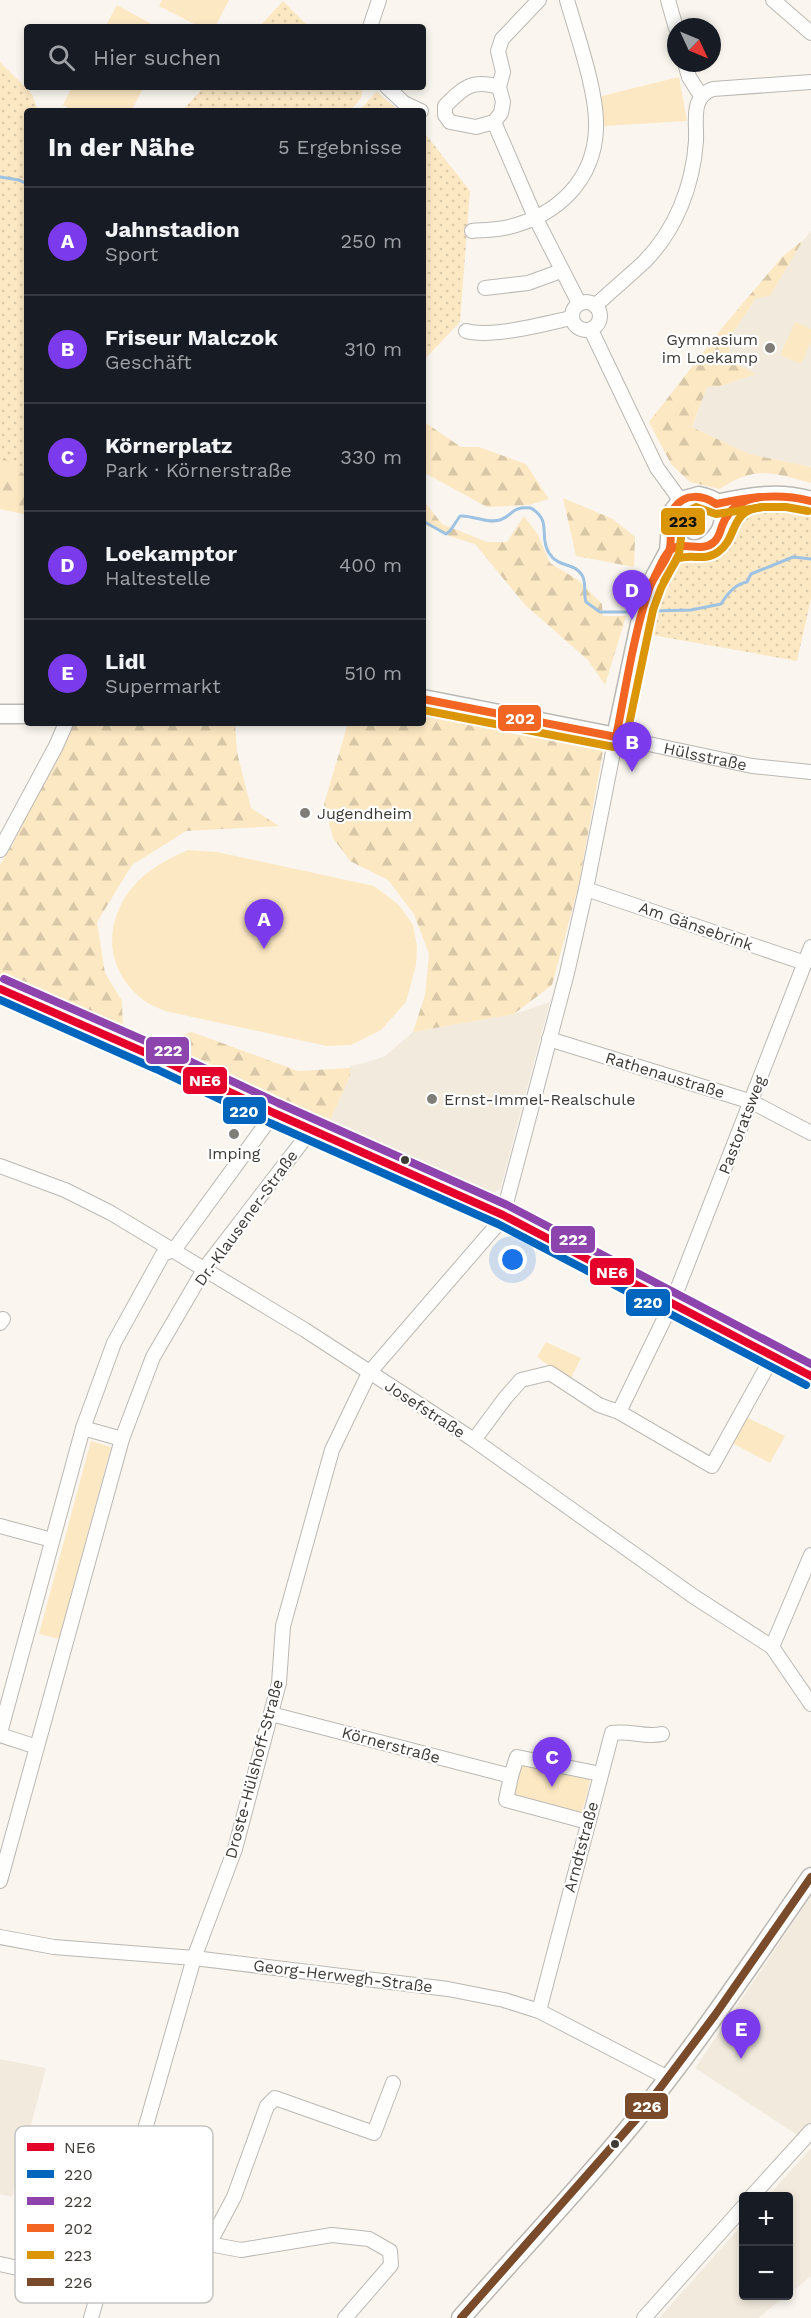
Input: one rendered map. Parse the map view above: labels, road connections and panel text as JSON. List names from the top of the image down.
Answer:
{
  "streets": {
    "main road": ["Hülsstraße"],
    "street": [
      "Am Gänsebrink",
      "Rathenaustraße",
      "Pastoratsweg",
      "Dr.-Klausener-Straße",
      "Josefstraße",
      "Körnerstraße",
      "Droste-Hülshoff-Straße",
      "Arndtstraße",
      "Georg-Herwegh-Straße"
    ]
  },
  "crossings": [
    ["Hülsstraße", "Droste-Hülshoff-Straße"],
    ["Am Gänsebrink", "Pastoratsweg"],
    ["Am Gänsebrink", "Droste-Hülshoff-Straße"],
    ["Rathenaustraße", "Pastoratsweg"],
    ["Rathenaustraße", "Droste-Hülshoff-Straße"],
    ["Dr.-Klausener-Straße", "Josefstraße"],
    ["Josefstraße", "Droste-Hülshoff-Straße"],
    ["Körnerstraße", "Droste-Hülshoff-Straße"],
    ["Droste-Hülshoff-Straße", "Georg-Herwegh-Straße"],
    ["Arndtstraße", "Georg-Herwegh-Straße"]
  ],
  "places": [
    "Gymnasium im Loekamp",
    "Jugendheim",
    "Ernst-Immel-Realschule",
    "Imping"
  ],
  "lines": [
    "transit line 202",
    "transit line 223",
    "transit line 222",
    "transit line NE6",
    "transit line 220",
    "transit line 226"
  ],
  "legend": [
    "NE6",
    "220",
    "222",
    "202",
    "223",
    "226"
  ],
  "north": "bottom right",
  "page": {
    "search": "Hier suchen",
    "heading": ["In der Nähe", "5 Ergebnisse"],
    "list": [
      {
        "mark": "A",
        "name": "Jahnstadion",
        "note": "Sport",
        "value": "250 m"
      },
      {
        "mark": "B",
        "name": "Friseur Malczok",
        "note": "Geschäft",
        "value": "310 m"
      },
      {
        "mark": "C",
        "name": "Körnerplatz",
        "note": "Park · Körnerstraße",
        "value": "330 m"
      },
      {
        "mark": "D",
        "name": "Loekamptor",
        "note": "Haltestelle",
        "value": "400 m"
      },
      {
        "mark": "E",
        "name": "Lidl",
        "note": "Supermarkt",
        "value": "510 m"
      }
    ],
    "pins": [
      "D",
      "B",
      "A",
      "C",
      "E"
    ],
    "map_buttons": ["+", "−"]
  }
}
